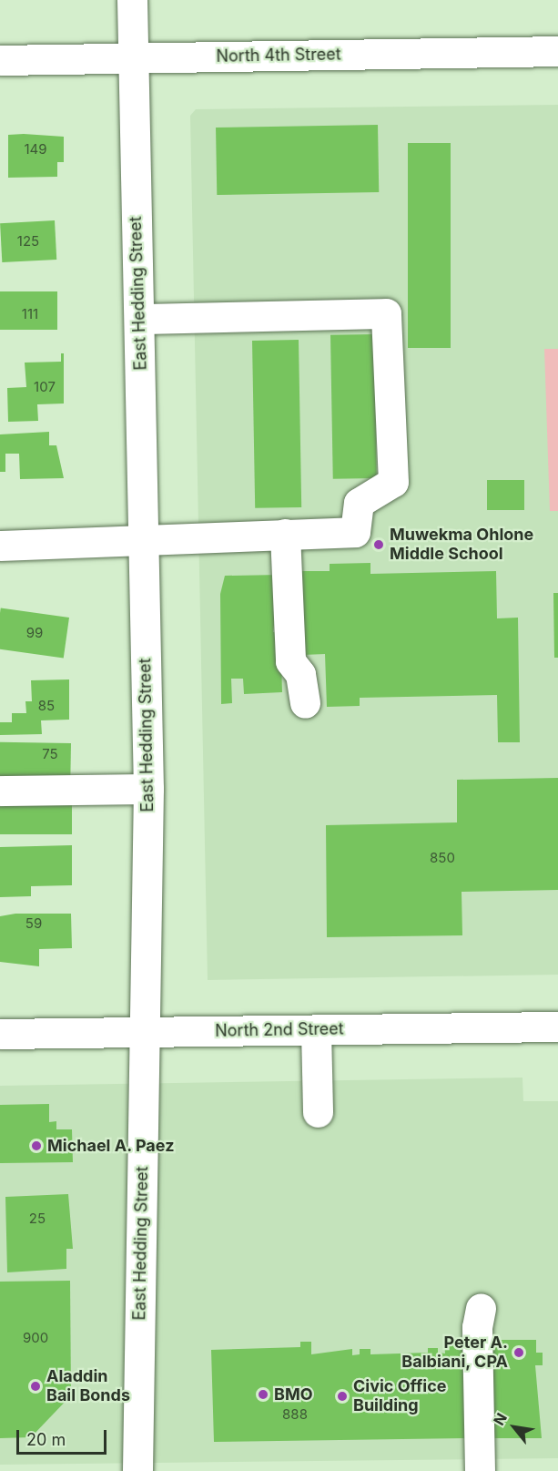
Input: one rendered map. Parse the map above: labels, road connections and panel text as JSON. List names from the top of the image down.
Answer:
{
  "streets": {
    "main road": ["North 4th Street", "East Hedding Street", "North 2nd Street"]
  },
  "crossings": [
    ["North 4th Street", "East Hedding Street"],
    ["East Hedding Street", "North 2nd Street"]
  ],
  "places": [
    "Muwekma Ohlone Middle School",
    "Michael A. Paez",
    "Peter A. Balbiani, CPA",
    "Aladdin Bail Bonds",
    "BMO",
    "Civic Office Building"
  ],
  "house_numbers": [
    "149",
    "125",
    "111",
    "107",
    "99",
    "85",
    "75",
    "850",
    "59",
    "25",
    "900",
    "888"
  ],
  "scale_bar": "20 m",
  "north": "top left"
}
